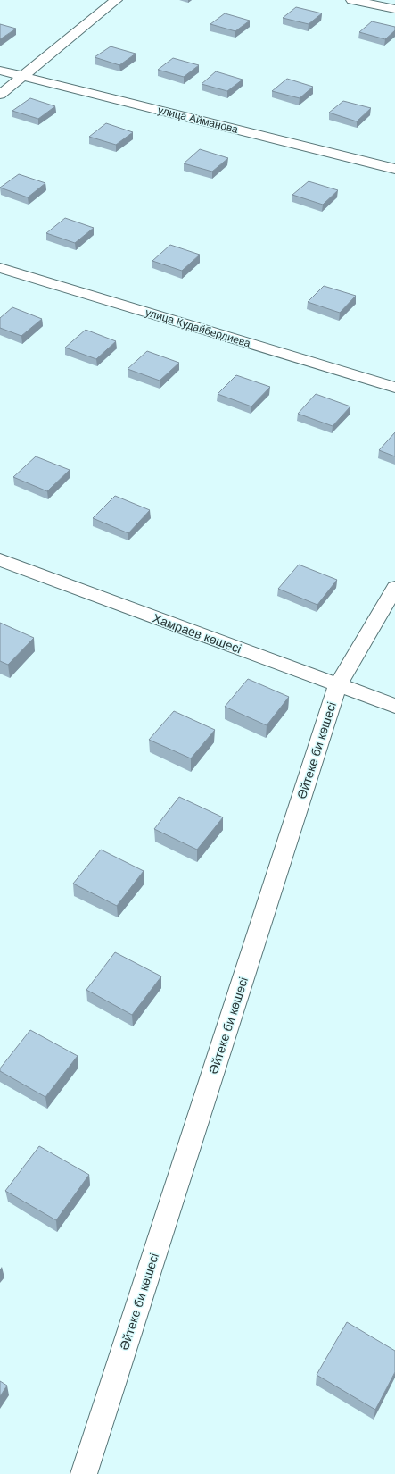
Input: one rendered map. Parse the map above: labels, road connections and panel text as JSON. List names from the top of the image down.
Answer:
{
  "streets": {
    "street": [
      "улица Айманова",
      "улица Кудайбердиева",
      "Хамраев көшесі",
      "Әйтеке би көшесі"
    ]
  },
  "crossings": [
    ["Хамраев көшесі", "Әйтеке би көшесі"]
  ]
}
